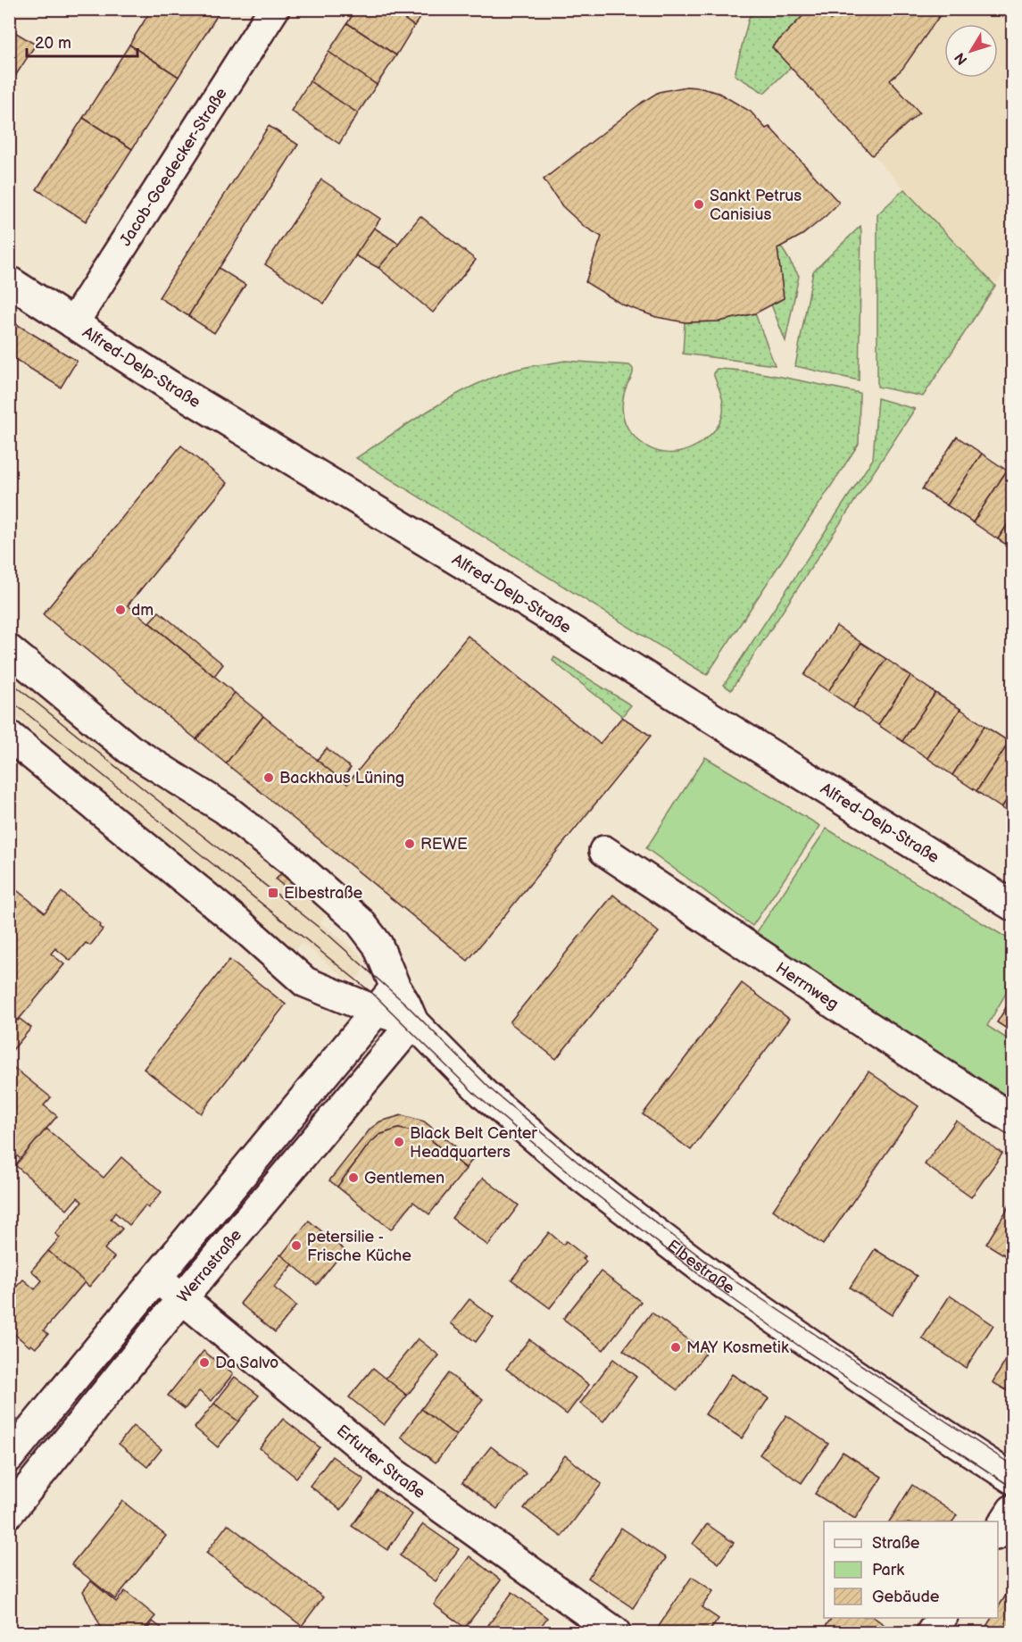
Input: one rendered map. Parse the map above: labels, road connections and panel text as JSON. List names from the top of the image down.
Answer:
{
  "streets": {
    "street": [
      "Jacob-Goedecker-Straße",
      "Alfred-Delp-Straße",
      "Herrnweg",
      "Werrastraße",
      "Elbestraße",
      "Erfurter Straße"
    ]
  },
  "crossings": [
    ["Jacob-Goedecker-Straße", "Alfred-Delp-Straße"],
    ["Werrastraße", "Elbestraße"],
    ["Werrastraße", "Erfurter Straße"]
  ],
  "places": {
    "other": [
      "Sankt Petrus Canisius",
      "dm",
      "Backhaus Lüning",
      "REWE",
      "Black Belt Center Headquarters",
      "Gentlemen",
      "petersilie - Frische Küche",
      "MAY Kosmetik",
      "Da Salvo"
    ],
    "transit": ["Elbestraße"]
  },
  "legend": ["Straße", "Park", "Gebäude"],
  "scale_bar": "20 m",
  "north": "bottom left"
}
